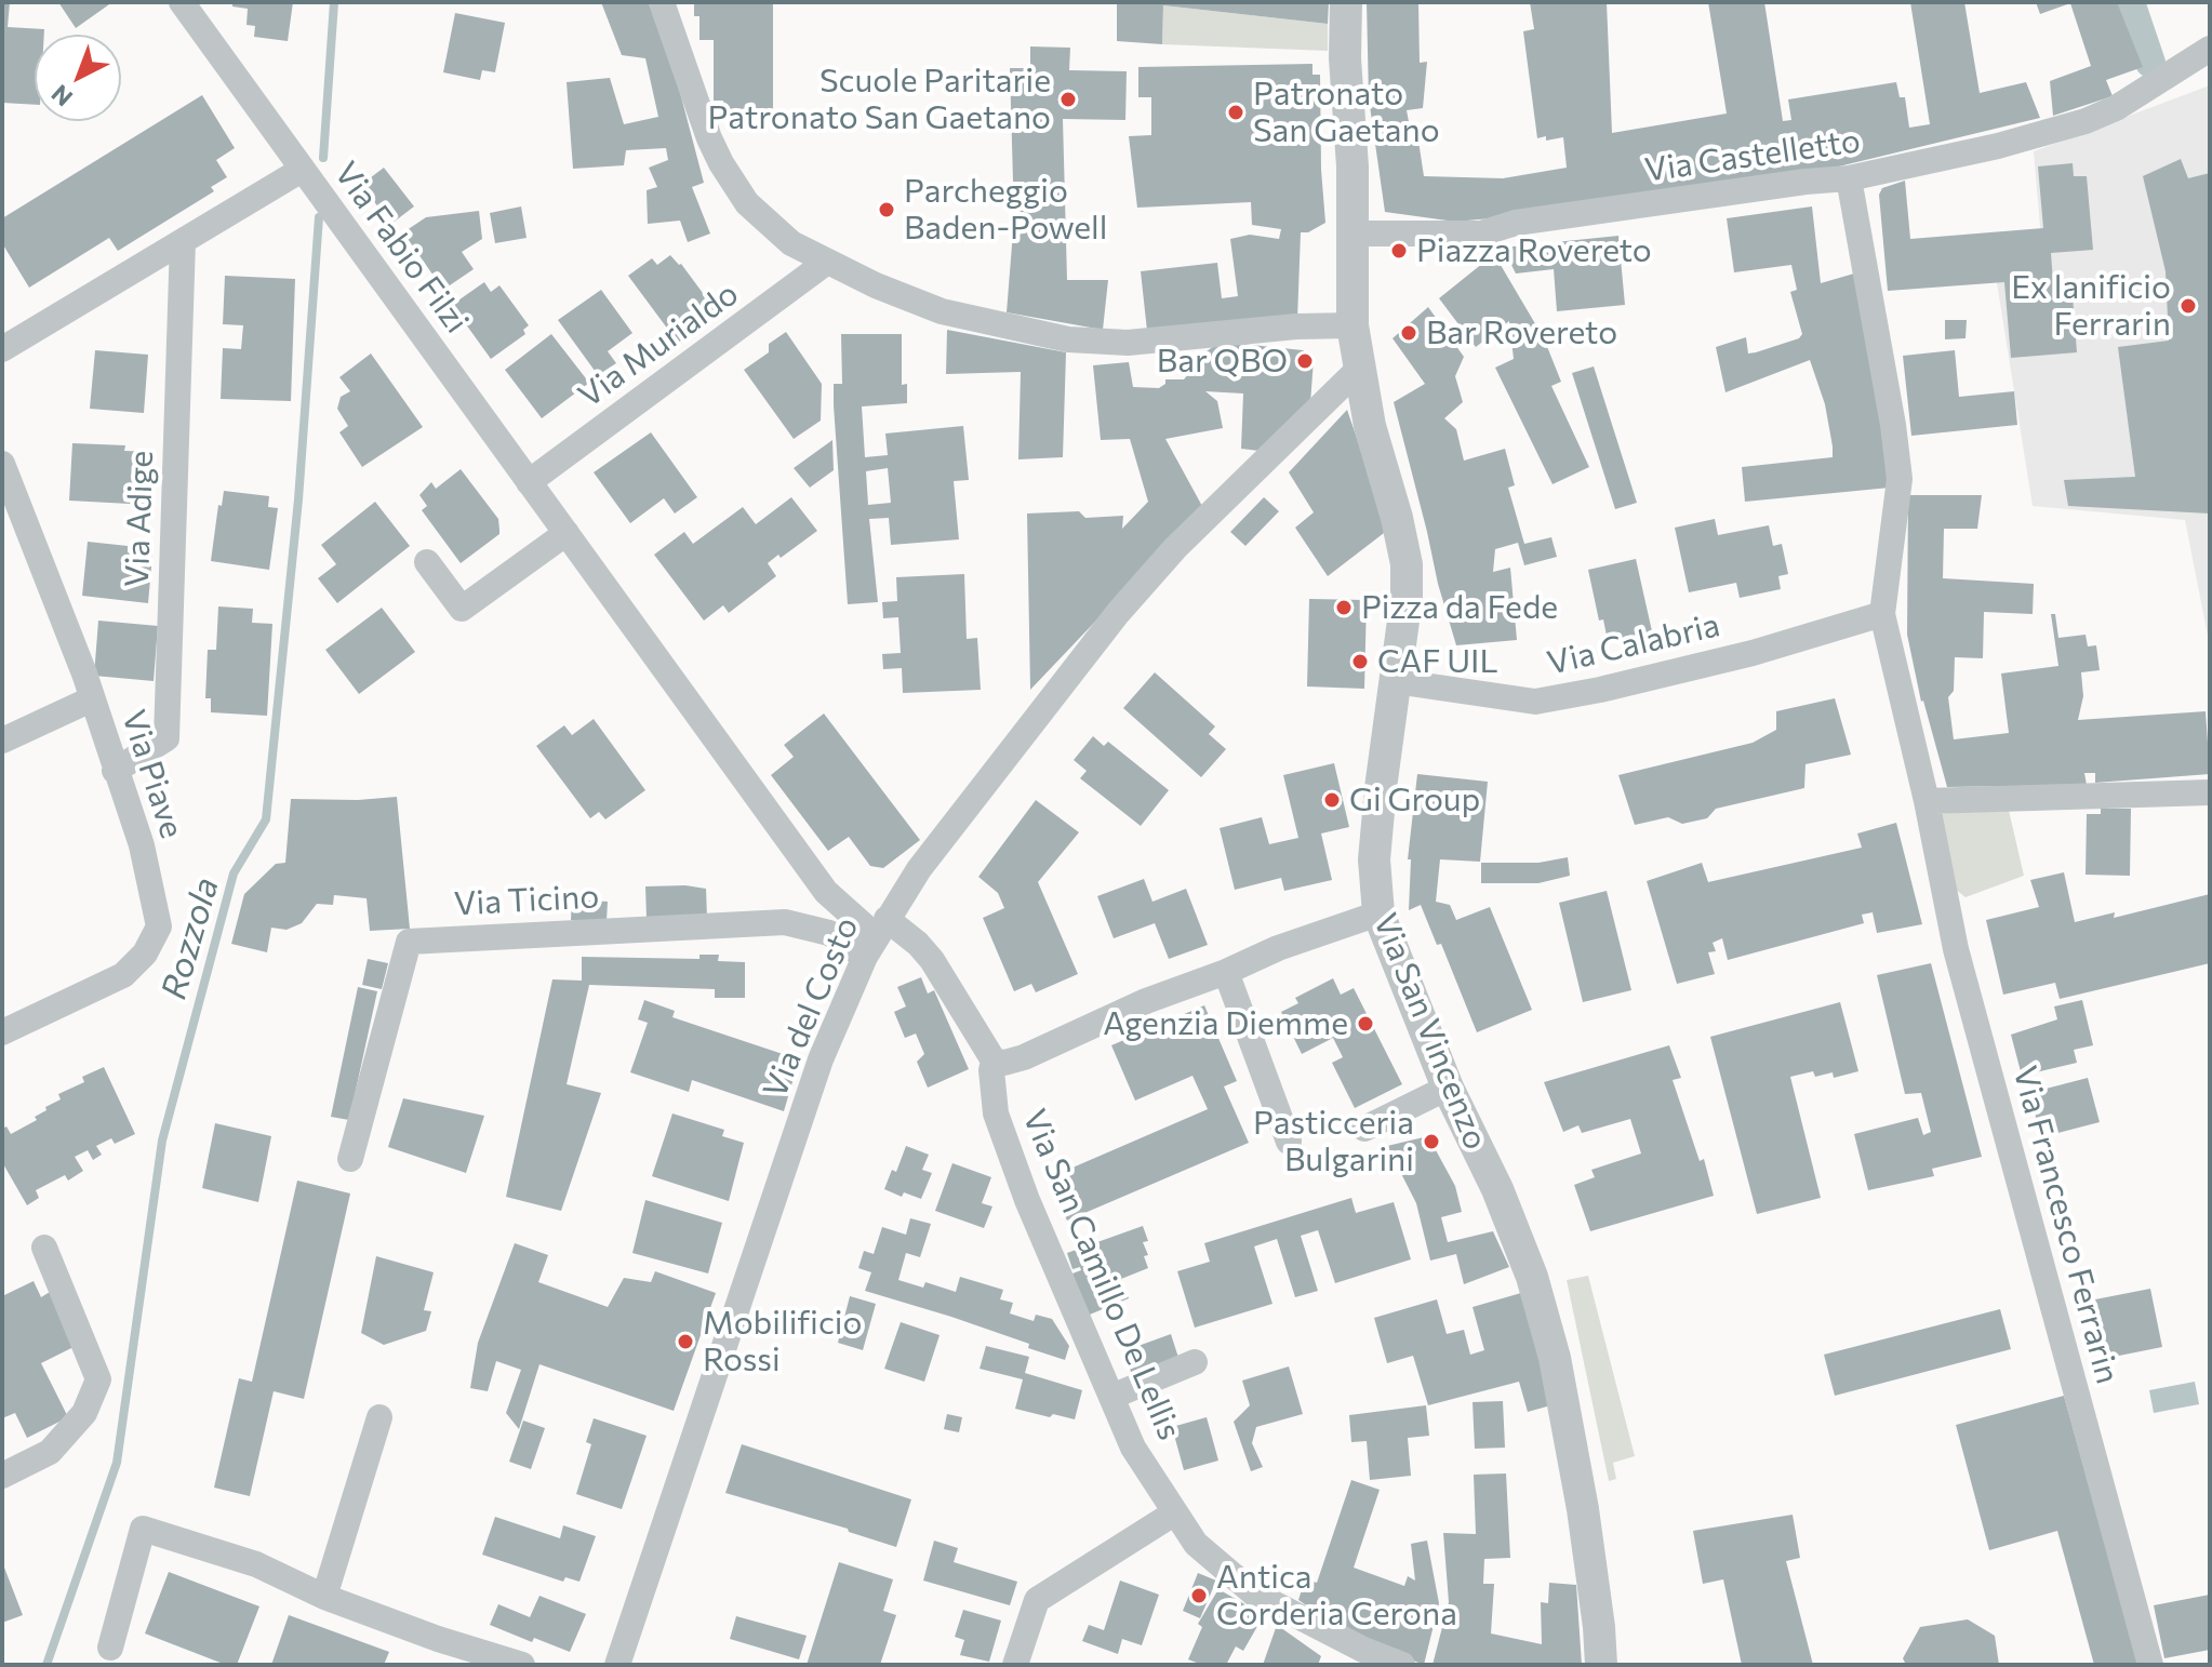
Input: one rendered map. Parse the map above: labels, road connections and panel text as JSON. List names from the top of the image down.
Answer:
{
  "streets": {
    "street": [
      "Via Castelletto",
      "Via Fabio Filzi",
      "Via Murialdo",
      "Via Adige",
      "Via Calabria",
      "Via Piave",
      "Via Ticino",
      "Via del Costo",
      "Via San Vincenzo",
      "Via Francesco Ferrarin",
      "Via San Camillo De Lellis"
    ]
  },
  "crossings": [
    ["Via Castelletto", "Via San Vincenzo"],
    ["Via Castelletto", "Via Francesco Ferrarin"],
    ["Via Fabio Filzi", "Via Murialdo"],
    ["Via Fabio Filzi", "Via Ticino"],
    ["Via Fabio Filzi", "Via del Costo"],
    ["Via Fabio Filzi", "Via San Camillo De Lellis"],
    ["Via Adige", "Via Piave"],
    ["Via Calabria", "Via San Vincenzo"],
    ["Via Calabria", "Via Francesco Ferrarin"],
    ["Via Ticino", "Via del Costo"],
    ["Via Ticino", "Via San Camillo De Lellis"],
    ["Via del Costo", "Via San Vincenzo"],
    ["Via del Costo", "Via San Camillo De Lellis"]
  ],
  "water": ["Rozzola"],
  "places": [
    "Scuole Paritarie Patronato San Gaetano",
    "Patronato San Gaetano",
    "Parcheggio Baden-Powell",
    "Piazza Rovereto",
    "Ex lanificio Ferrarin",
    "Bar Rovereto",
    "Bar QBO",
    "Pizza da Fede",
    "CAF UIL",
    "Gi Group",
    "Agenzia Diemme",
    "Pasticceria Bulgarini",
    "Mobilificio Rossi",
    "Antica Corderia Cerona"
  ],
  "north": "bottom left"
}
